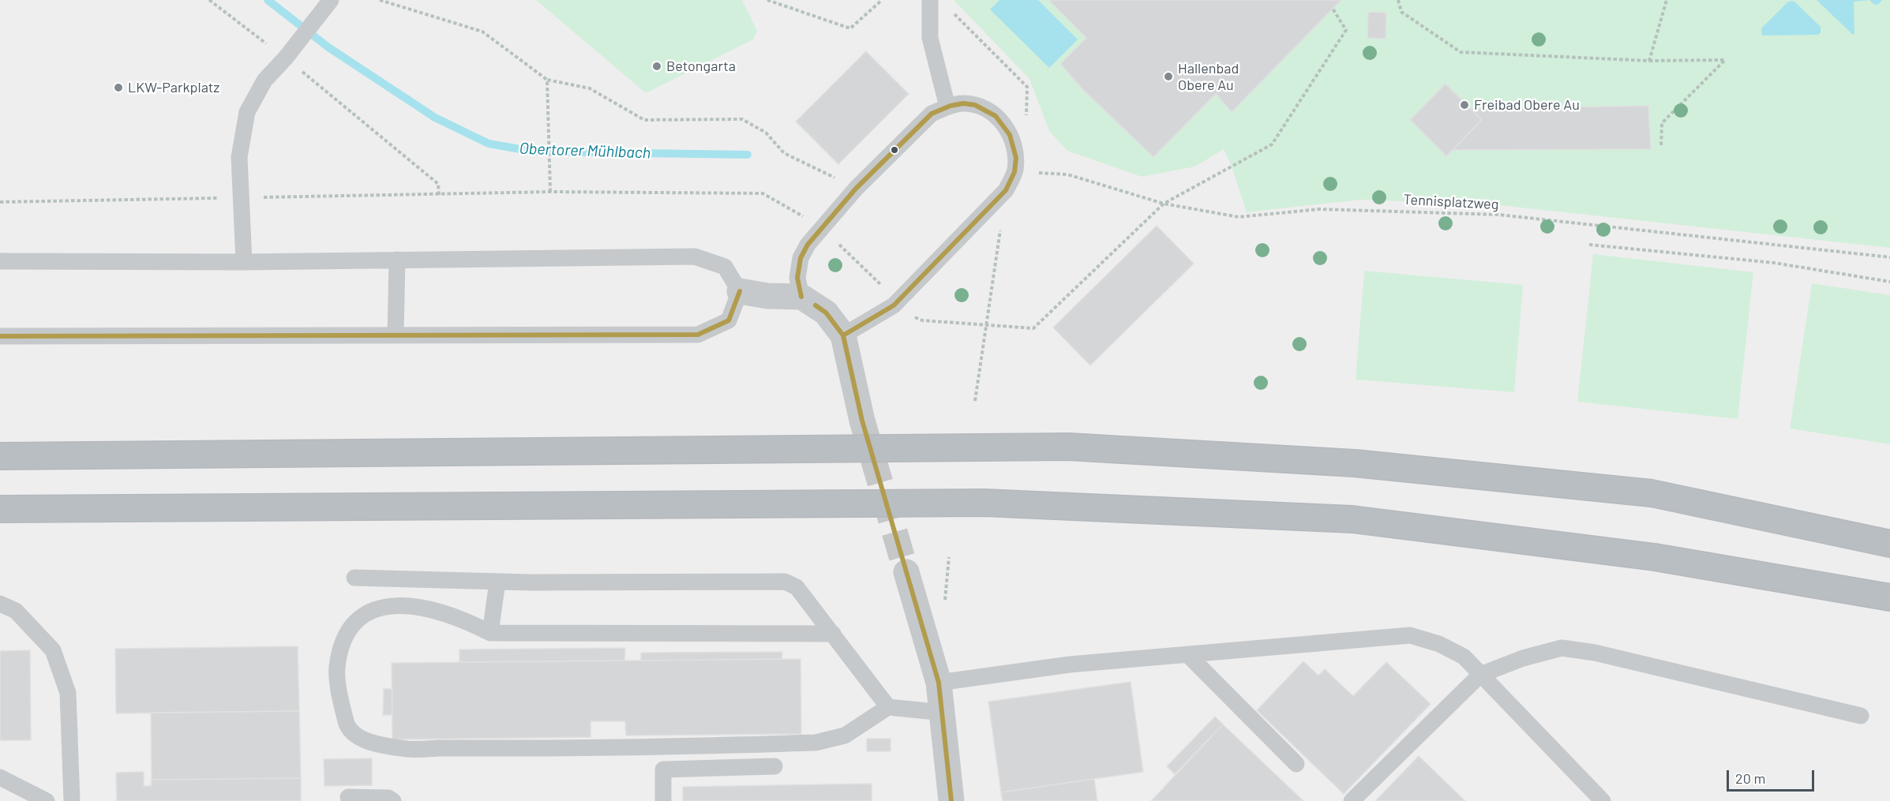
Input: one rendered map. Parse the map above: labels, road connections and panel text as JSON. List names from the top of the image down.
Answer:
{
  "streets": {
    "path": ["Tennisplatzweg"]
  },
  "water": ["Obertorer Mühlbach"],
  "places": [
    "Betongarta",
    "Hallenbad Obere Au",
    "LKW-Parkplatz",
    "Freibad Obere Au"
  ],
  "scale_bar": "20 m"
}
